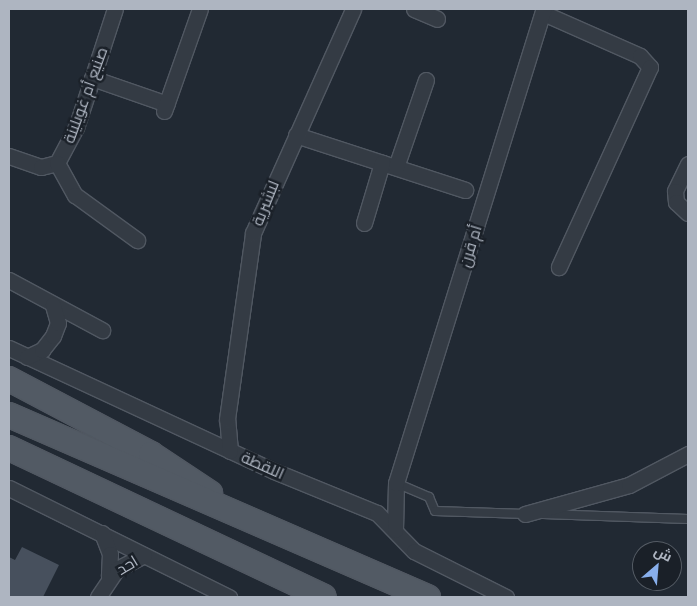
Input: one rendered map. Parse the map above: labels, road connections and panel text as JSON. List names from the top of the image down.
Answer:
{
  "streets": {
    "street": [
      "صنيع أم غويلينة",
      "لبشيرية",
      "أم قرن",
      "اللقطة",
      "احد"
    ]
  },
  "crossings": [
    ["لبشيرية", "اللقطة"],
    ["أم قرن", "اللقطة"]
  ],
  "north": "top right"
}
